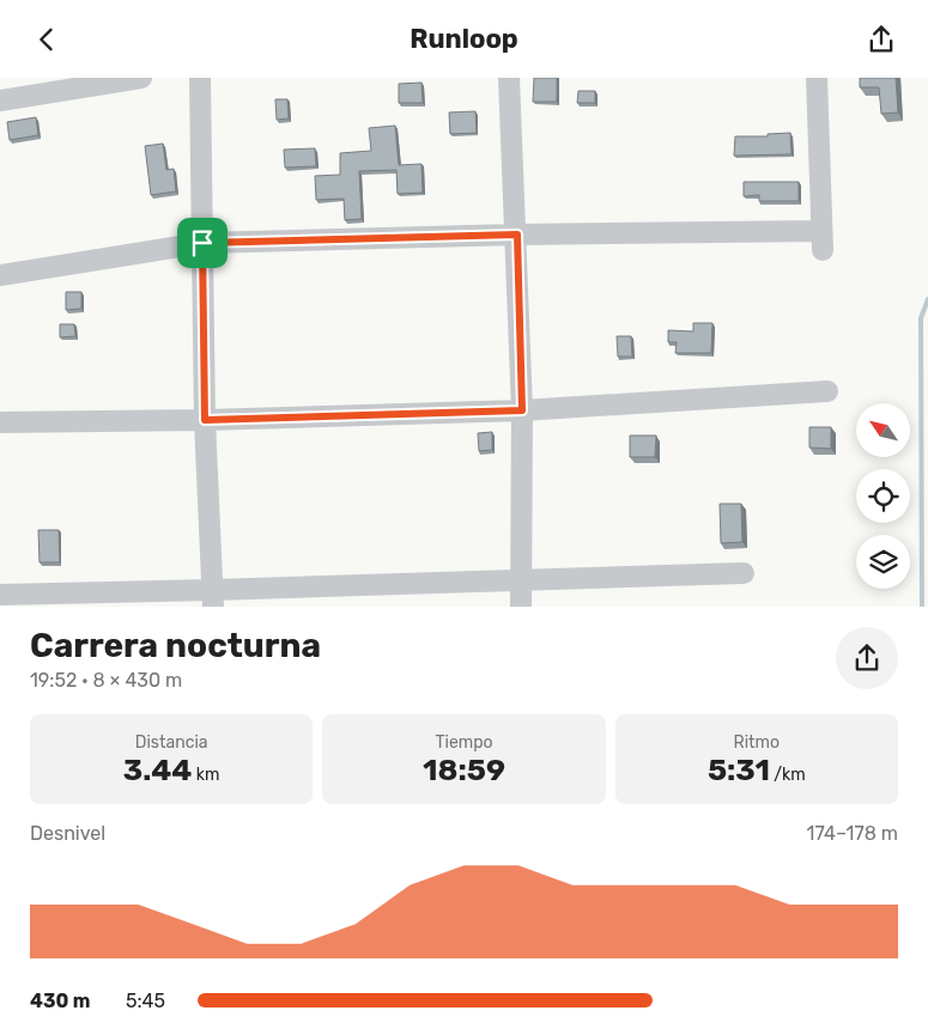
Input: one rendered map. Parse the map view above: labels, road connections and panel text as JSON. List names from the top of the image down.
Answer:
{
  "north": "top left",
  "page": {
    "header": "Runloop",
    "heading": ["Carrera nocturna", "19:52 · 8 × 430 m"],
    "stats": [
      ["Distancia", "3.44 km"],
      ["Tiempo", "18:59"],
      ["Ritmo", "5:31 /km"]
    ],
    "chart": ["Desnivel", "174–178 m"],
    "list": [
      {
        "name": "430 m",
        "note": "5:45"
      }
    ]
  }
}
